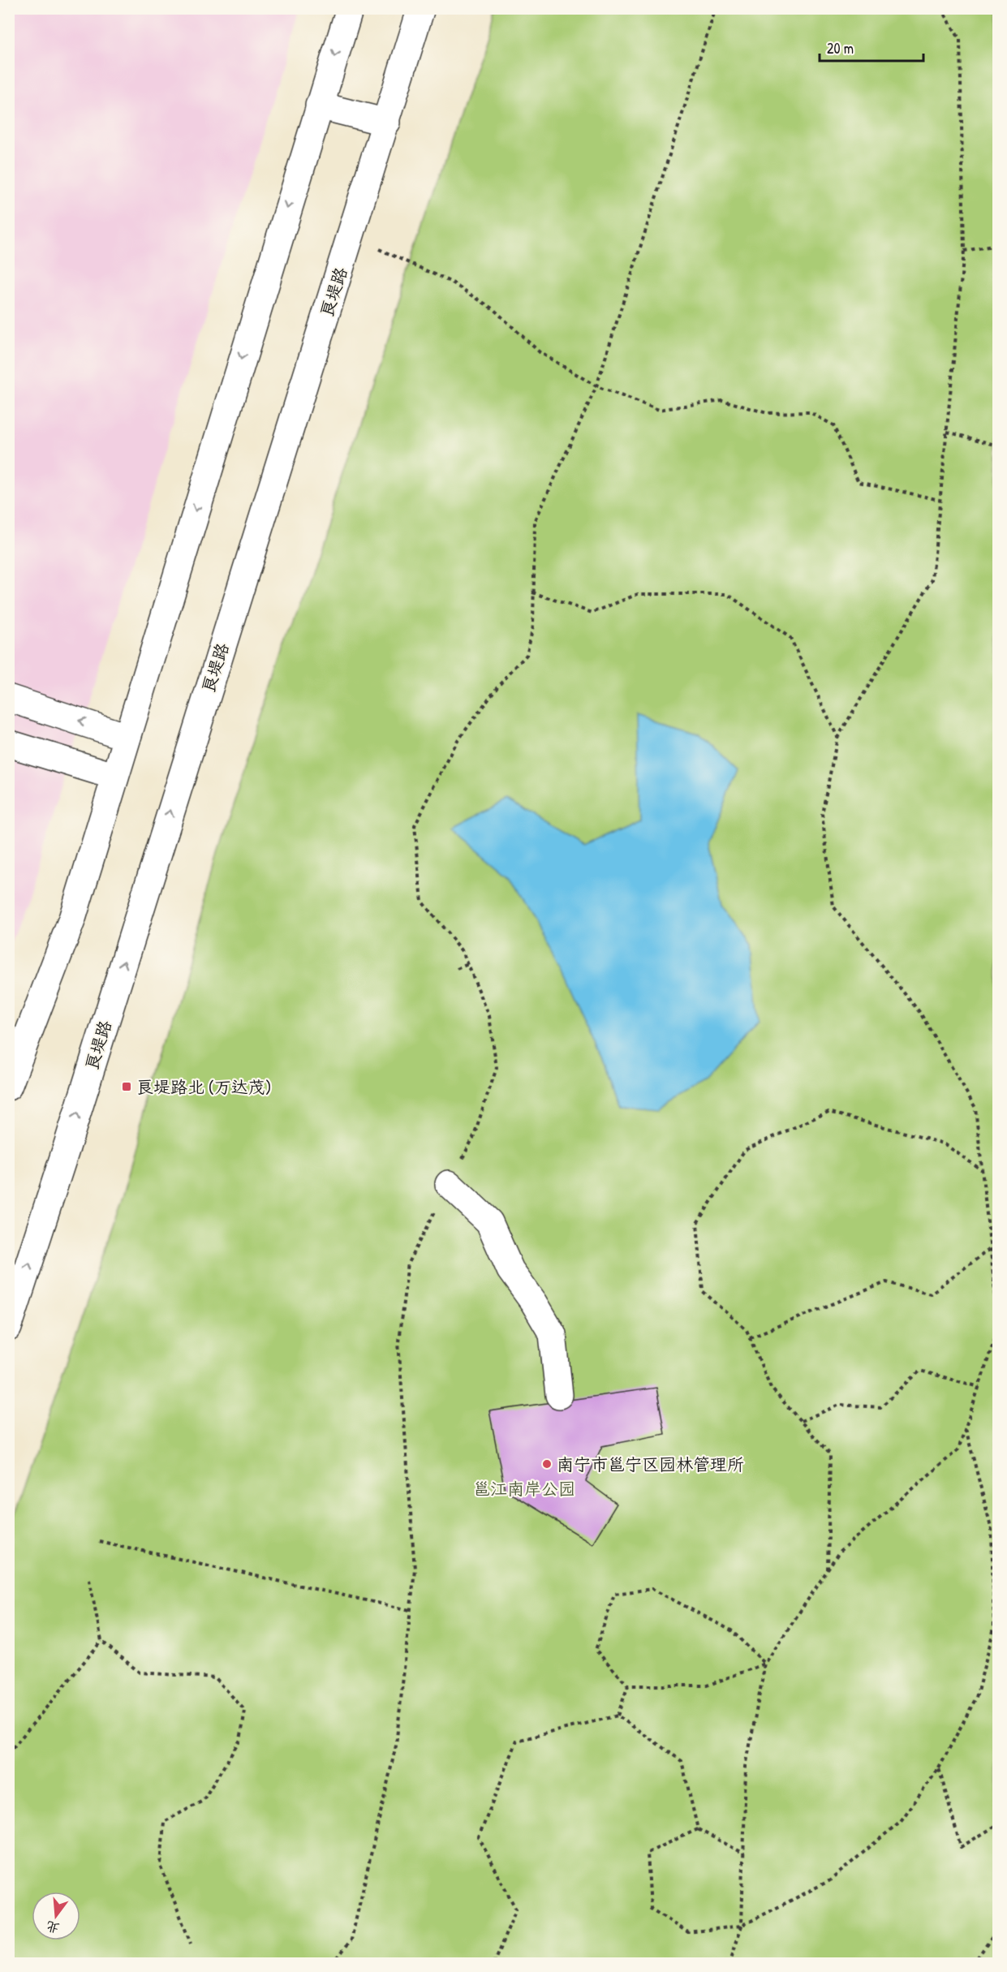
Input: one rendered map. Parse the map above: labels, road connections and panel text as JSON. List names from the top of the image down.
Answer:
{
  "streets": {
    "main road": ["良堤路"]
  },
  "parks": ["邕江南岸公园"],
  "places": {
    "transit": ["良堤路北 (万达茂)"],
    "other": ["南宁市邕宁区园林管理所"]
  },
  "scale_bar": "20 m",
  "north": "bottom"
}
